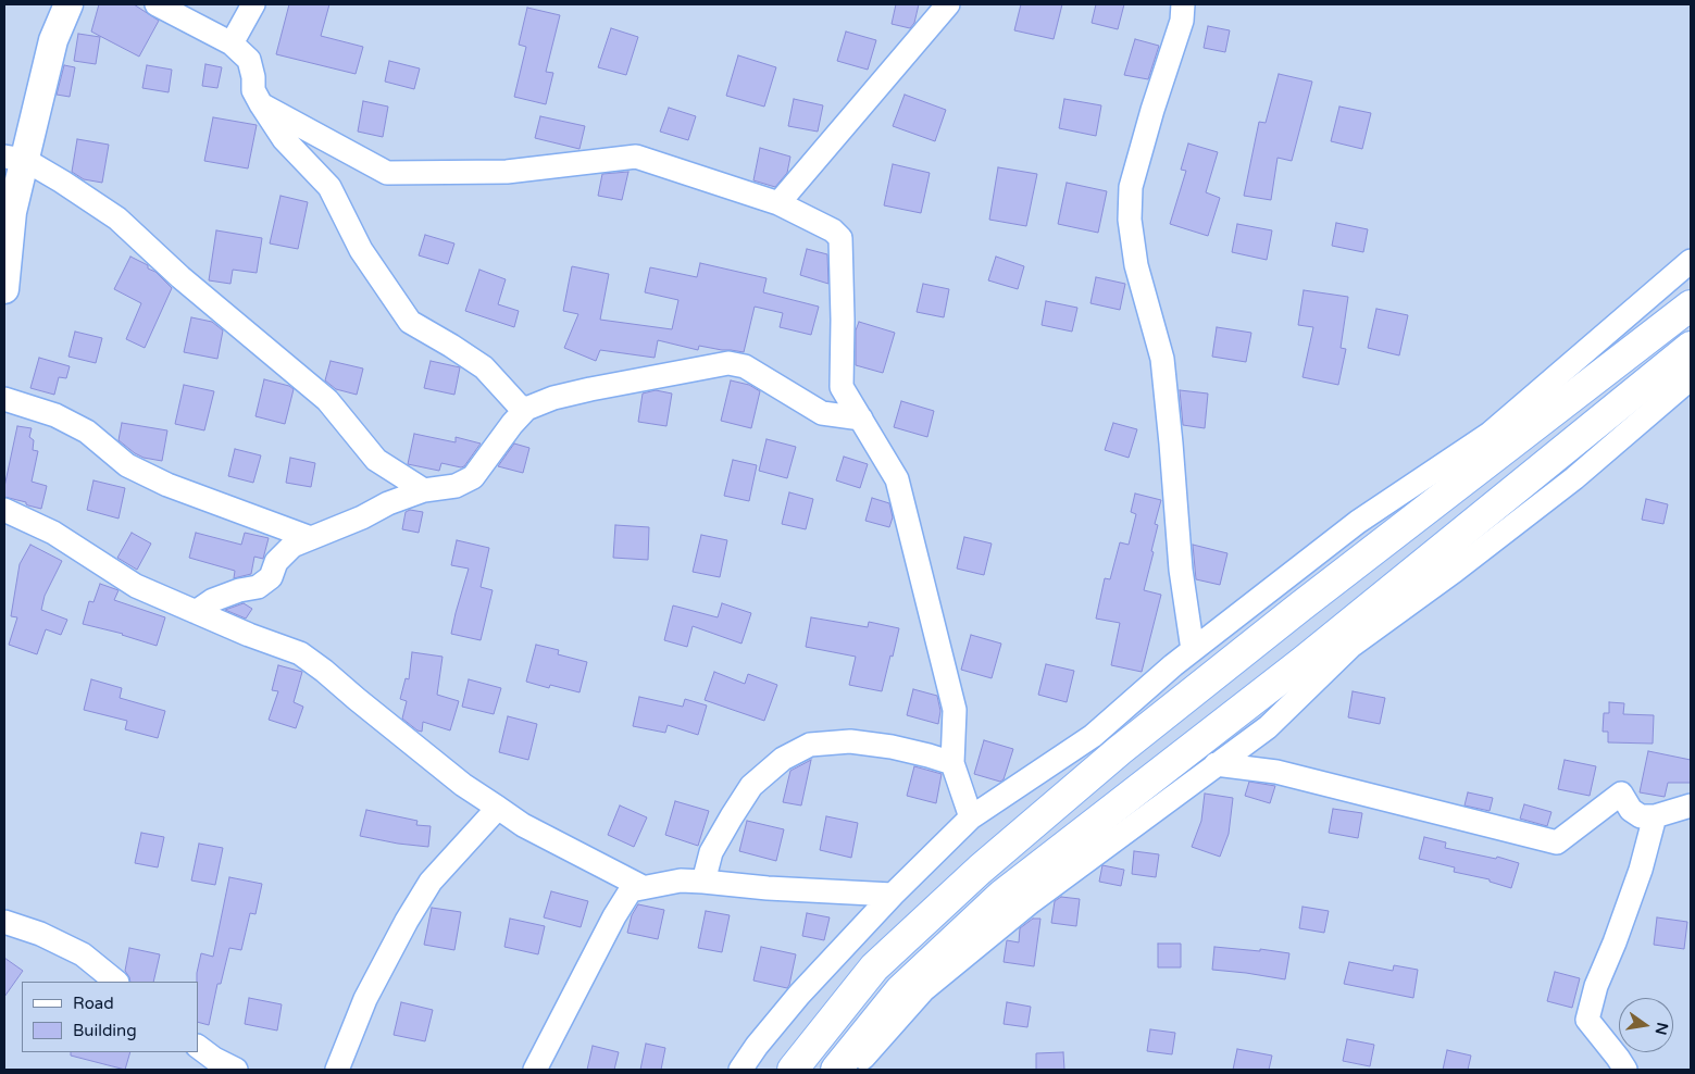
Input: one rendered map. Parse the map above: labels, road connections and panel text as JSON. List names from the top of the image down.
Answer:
{
  "legend": ["Road", "Building"],
  "north": "right"
}
